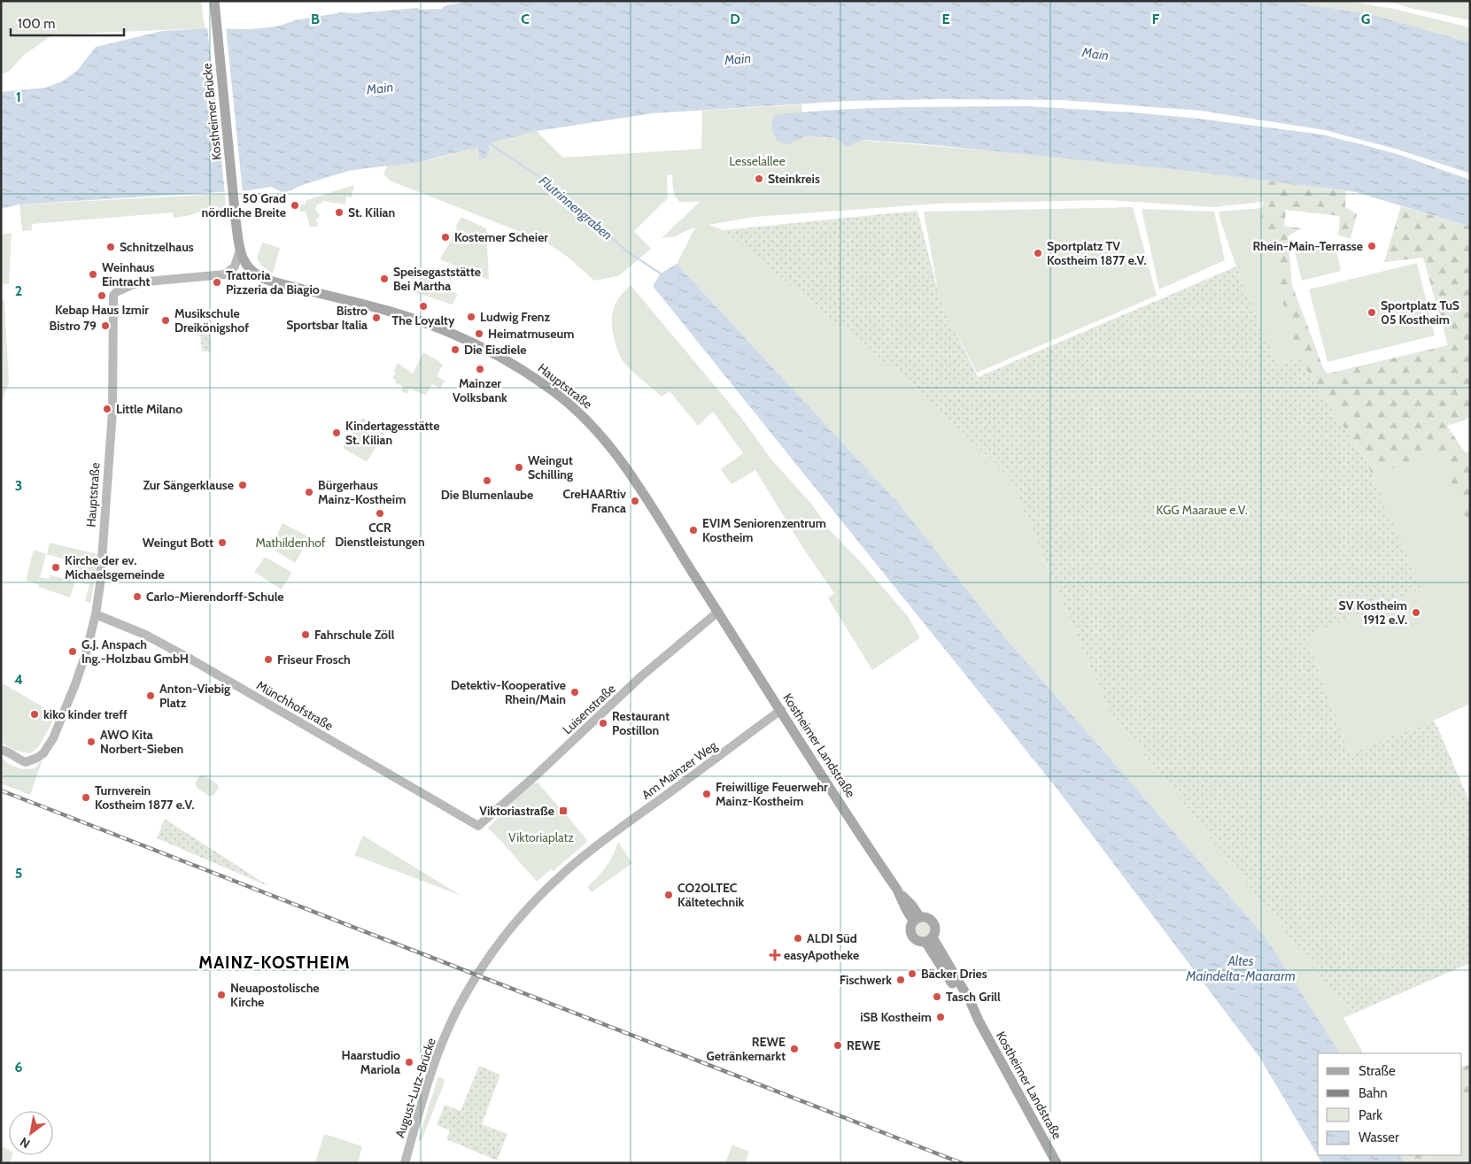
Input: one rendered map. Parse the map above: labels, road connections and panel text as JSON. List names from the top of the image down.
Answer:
{
  "streets": {
    "main road": ["Kostheimer Brücke", "Hauptstraße", "Kostheimer Landstraße"],
    "street": [
      "Münchhofstraße",
      "Luisenstraße",
      "Am Mainzer Weg",
      "August-Lutz-Brücke"
    ]
  },
  "crossings": [
    ["Hauptstraße", "Münchhofstraße"],
    ["Hauptstraße", "Luisenstraße"],
    ["Hauptstraße", "Kostheimer Landstraße"],
    ["Münchhofstraße", "Luisenstraße"],
    ["Luisenstraße", "Kostheimer Landstraße"],
    ["Kostheimer Landstraße", "Am Mainzer Weg"],
    ["Am Mainzer Weg", "August-Lutz-Brücke"]
  ],
  "districts": ["MAINZ-KOSTHEIM"],
  "water": ["Main", "Flutrinnengraben", "Altes Maindelta-Maararm"],
  "parks": [
    "Lesselallee",
    "KGG Maaraue e.V.",
    "Mathildenhof",
    "Viktoriaplatz"
  ],
  "places": {
    "other": [
      "Steinkreis",
      "50 Grad nördliche Breite",
      "St. Kilian",
      "Kostemer Scheier",
      "Rhein-Main-Terrasse",
      "Schnitzelhaus",
      "Sportplatz TV Kostheim 1877 e.V.",
      "Weinhaus Eintracht",
      "Speisegaststätte Bei Martha",
      "Trattoria Pizzeria da Biagio",
      "Kebap Haus Izmir",
      "The Loyalty",
      "Sportplatz TuS 05 Kostheim",
      "Ludwig Frenz",
      "Bistro Sportsbar Italia",
      "Musikschule Dreikönigshof",
      "Bistro 79",
      "Heimatmuseum",
      "Die Eisdiele",
      "Mainzer Volksbank",
      "Little Milano",
      "Kindertagesstätte St. Kilian",
      "Weingut Schilling",
      "Die Blumenlaube",
      "Zur Sängerklause",
      "Bürgerhaus Mainz-Kostheim",
      "CreHAARtiv Franca",
      "CCR Dienstleistungen",
      "EVIM Seniorenzentrum Kostheim",
      "Weingut Bott",
      "Kirche der ev. Michaelsgemeinde",
      "Carlo-Mierendorff-Schule",
      "SV Kostheim 1912 e.V.",
      "Fahrschule Zöll",
      "G.J. Anspach Ing.-Holzbau GmbH",
      "Friseur Frosch",
      "Detektiv-Kooperative Rhein/Main",
      "Anton-Viebig Platz",
      "kiko kinder treff",
      "Restaurant Postillon",
      "AWO Kita Norbert-Sieben",
      "Freiwillige Feuerwehr Mainz-Kostheim",
      "Turnverein Kostheim 1877 e.V.",
      "CO2OLTEC Kältetechnik",
      "ALDI Süd",
      "Bäcker Dries",
      "Fischwerk",
      "Neuapostolische Kirche",
      "Tasch Grill",
      "iSB Kostheim",
      "REWE",
      "REWE Getränkemarkt",
      "Haarstudio Mariola"
    ],
    "transit": ["Viktoriastraße"],
    "health": ["easyApotheke"]
  },
  "legend": [
    "Straße",
    "Bahn",
    "Park",
    "Wasser"
  ],
  "scale_bar": "100 m",
  "north": "bottom left",
  "grid": {
    "columns": [
      "B",
      "C",
      "D",
      "E",
      "F",
      "G"
    ],
    "rows": [
      "1",
      "2",
      "3",
      "4",
      "5",
      "6"
    ]
  }
}
